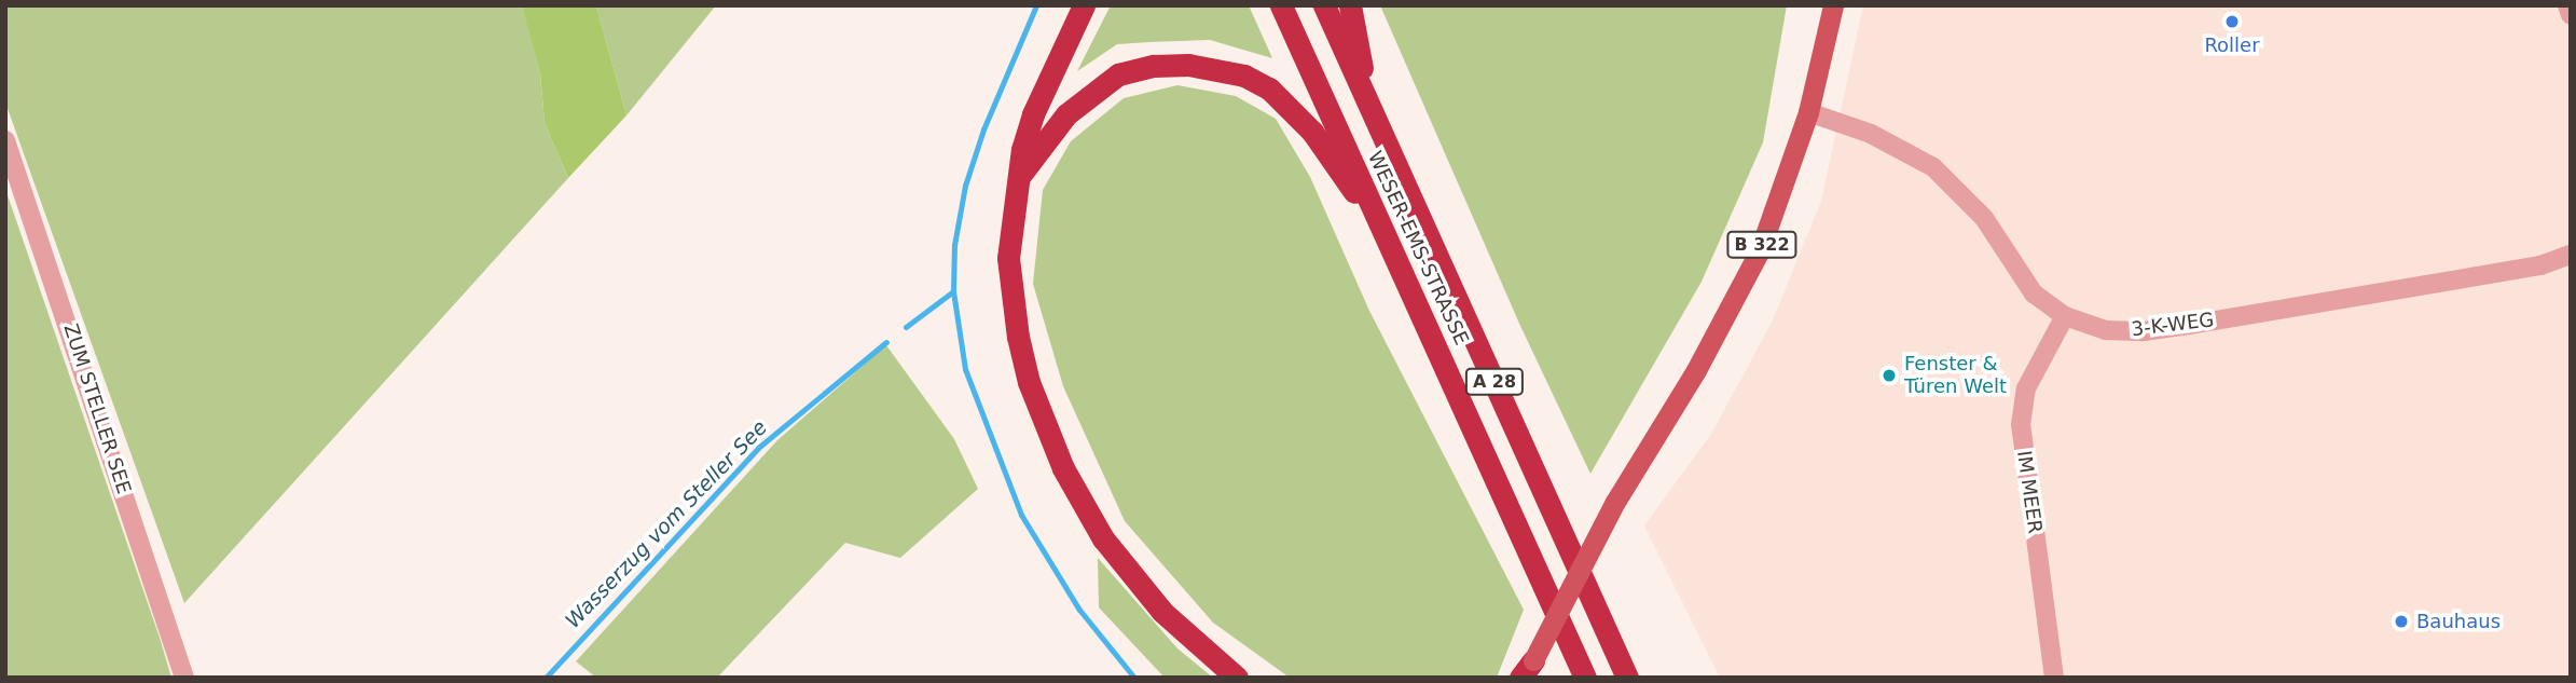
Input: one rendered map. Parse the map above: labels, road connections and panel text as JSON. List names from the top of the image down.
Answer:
{
  "streets": {
    "highway": ["WESER-EMS-STRASSE", "A 28"],
    "main road": ["B 322"],
    "street": ["3-K-WEG", "ZUM STELLER SEE", "IM MEER"]
  },
  "crossings": [
    ["B 322", "3-K-WEG"],
    ["3-K-WEG", "IM MEER"]
  ],
  "water": ["Wasserzug vom Steller See"],
  "places": ["Roller", "Fenster & Türen Welt", "Bauhaus"]
}
